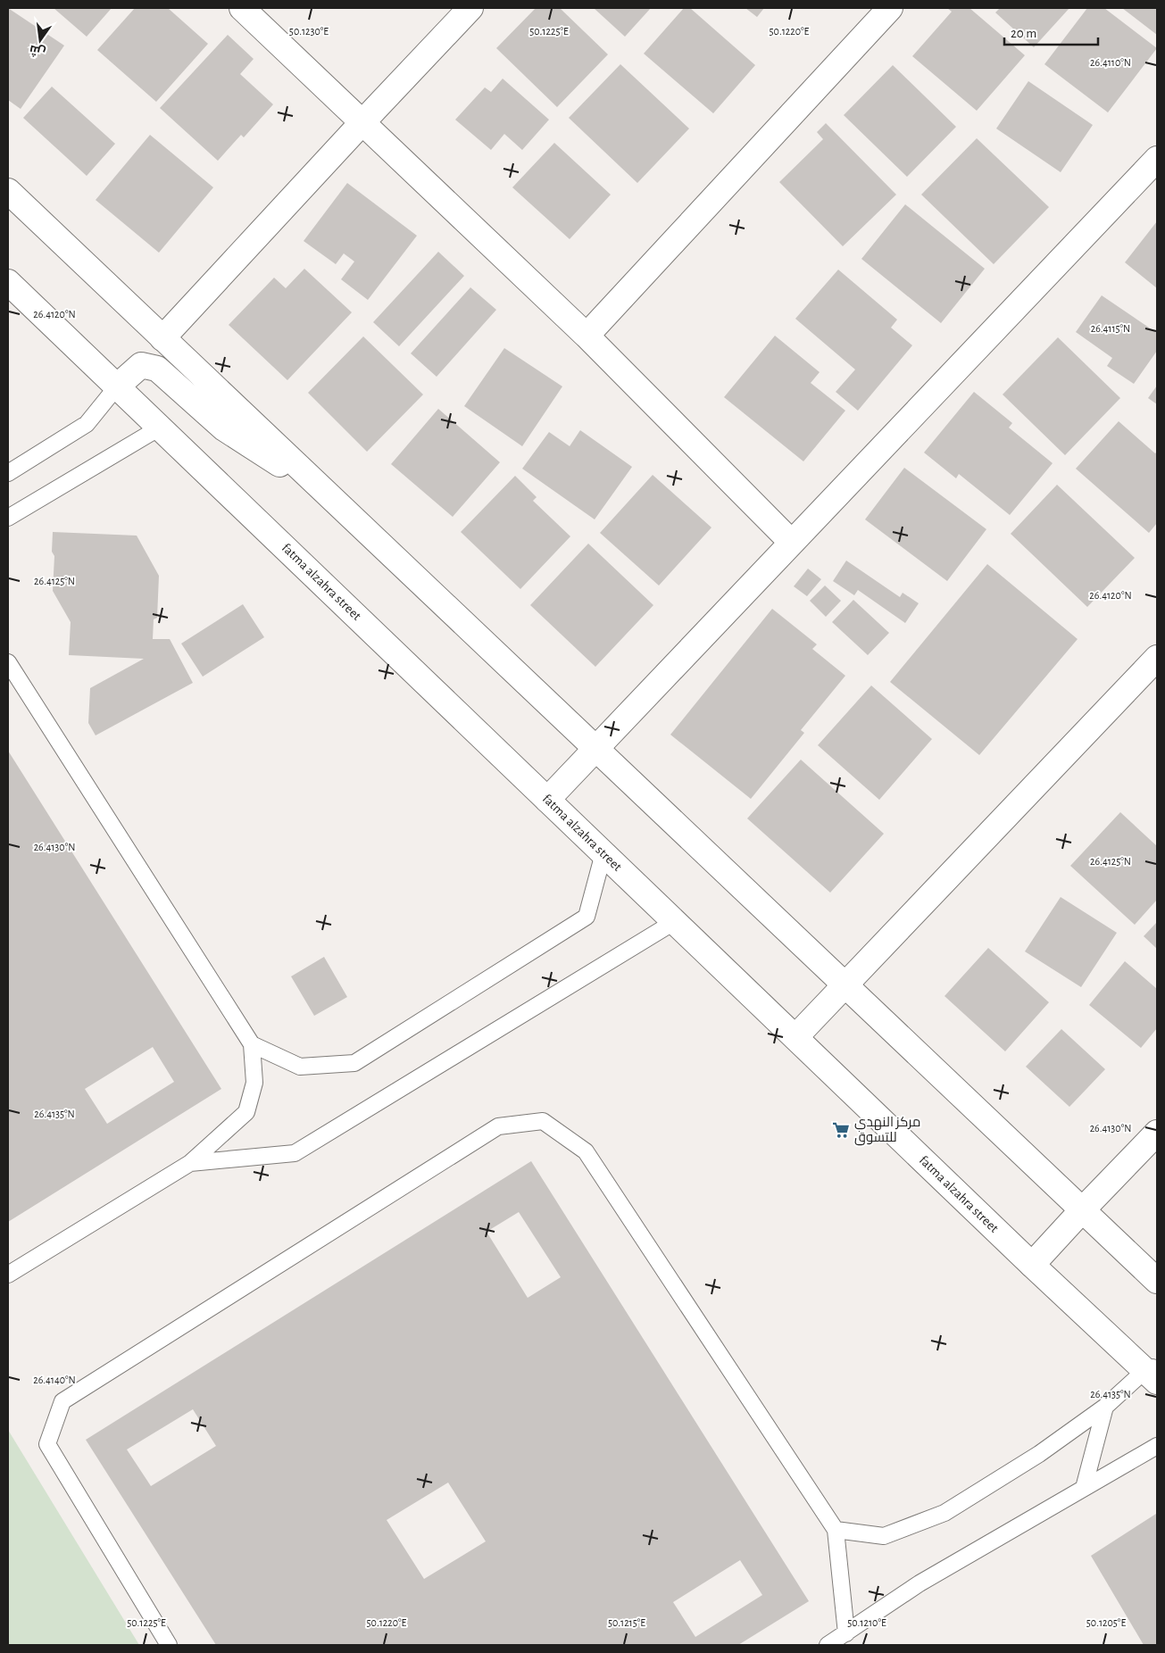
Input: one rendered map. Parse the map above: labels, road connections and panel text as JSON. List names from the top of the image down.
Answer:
{
  "streets": {
    "street": ["fatma alzahra street"]
  },
  "places": {
    "supermarket": ["مركز النهدي للتسوق"]
  },
  "scale_bar": "20 m",
  "north": "bottom",
  "coordinates": [
    "50.1230°E",
    "50.1225°E",
    "50.1220°E",
    "26.4110°N",
    "26.4120°N",
    "26.4115°N",
    "26.4125°N",
    "26.4130°N",
    "26.4135°N",
    "26.4140°N",
    "50.1215°E",
    "50.1210°E",
    "50.1205°E"
  ]
}
